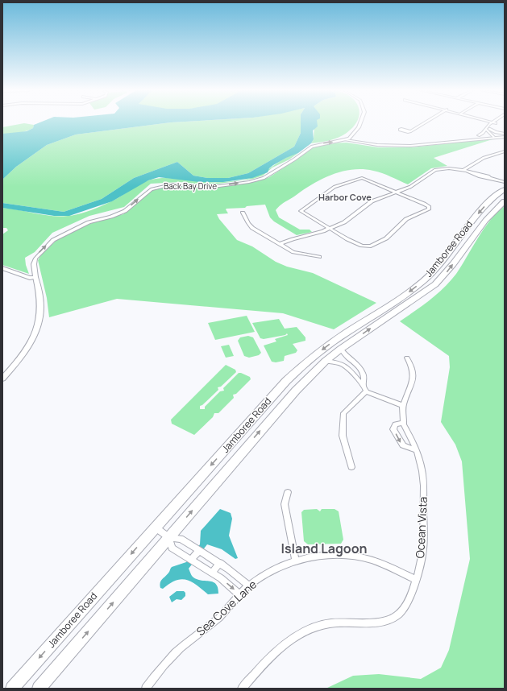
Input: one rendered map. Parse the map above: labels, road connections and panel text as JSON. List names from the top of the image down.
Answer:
{
  "streets": {
    "main road": ["Jamboree Road"],
    "street": ["Back Bay Drive", "Ocean Vista", "Sea Cove Lane"]
  },
  "crossings": [
    ["Ocean Vista", "Sea Cove Lane"]
  ],
  "one_way": ["Back Bay Drive"],
  "districts": ["Harbor Cove", "Island Lagoon"]
}
